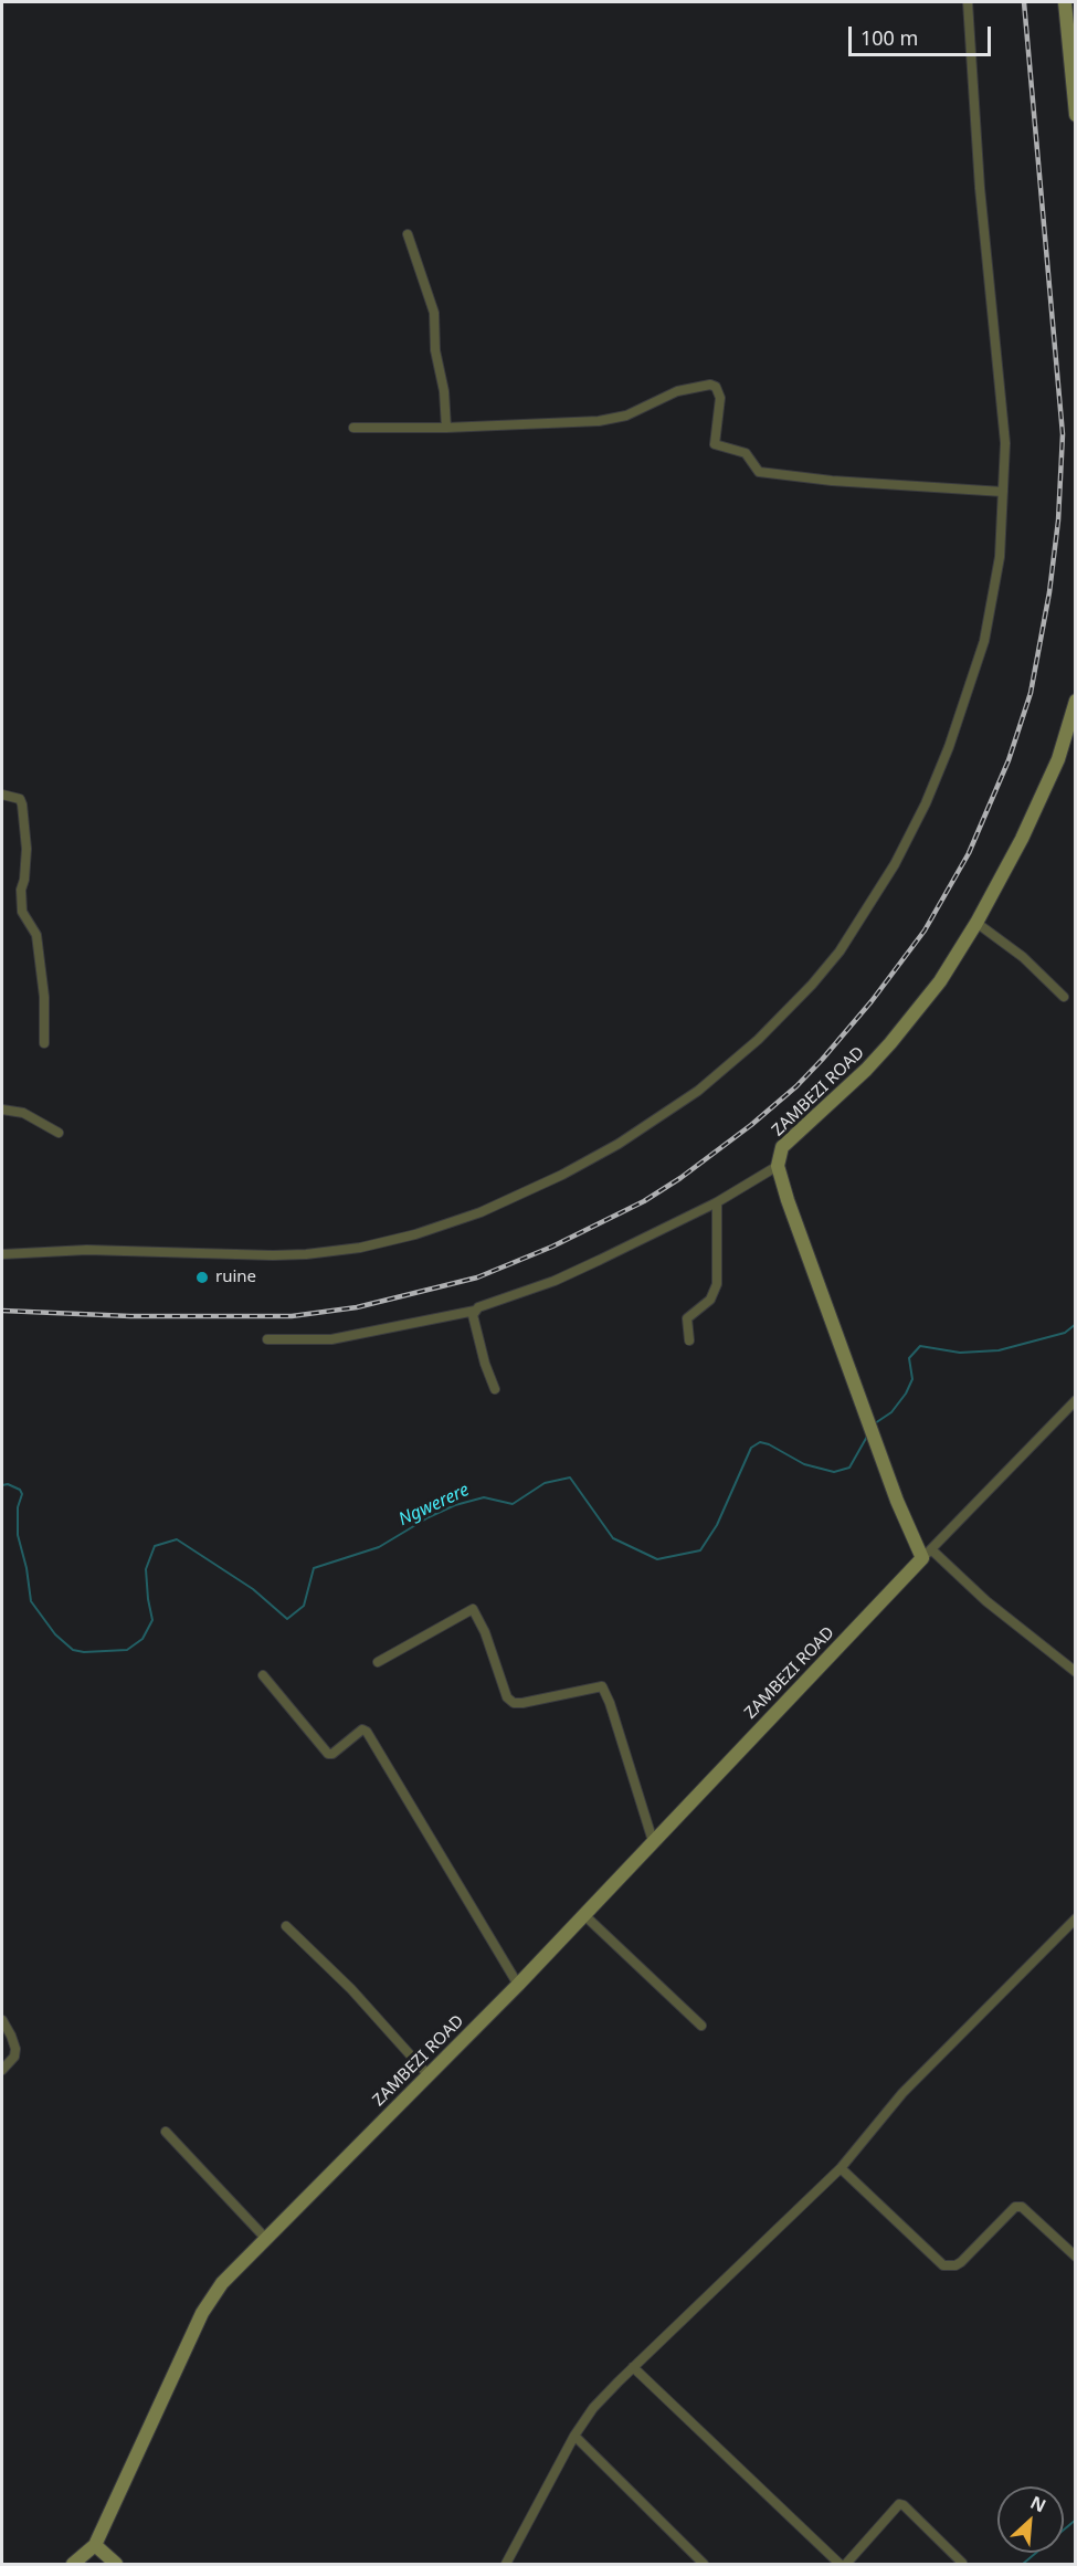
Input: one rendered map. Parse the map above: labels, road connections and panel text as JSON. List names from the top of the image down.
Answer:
{
  "streets": {
    "main road": ["ZAMBEZI ROAD"]
  },
  "water": ["Ngwerere"],
  "places": ["ruine"],
  "scale_bar": "100 m",
  "north": "top right"
}
